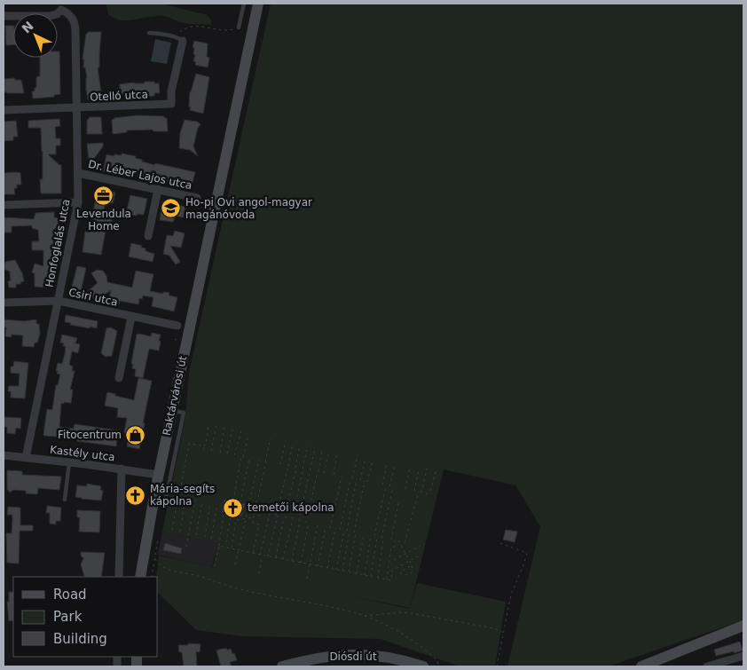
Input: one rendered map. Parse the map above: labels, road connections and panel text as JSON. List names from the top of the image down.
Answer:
{
  "streets": {
    "main road": ["Raktárvárosi út", "Diósdi út"],
    "street": [
      "Otelló utca",
      "Dr. Léber Lajos utca",
      "Honfoglalás utca",
      "Csiri utca",
      "Kastély utca"
    ]
  },
  "crossings": [
    ["Otelló utca", "Honfoglalás utca"],
    ["Dr. Léber Lajos utca", "Honfoglalás utca"],
    ["Honfoglalás utca", "Csiri utca"],
    ["Honfoglalás utca", "Kastély utca"],
    ["Raktárvárosi út", "Kastély utca"]
  ],
  "places": {
    "office": ["Levendula Home"],
    "school or university": ["Ho-pi Ovi angol-magyar magánóvoda"],
    "shop": ["Fitocentrum"],
    "church": ["Mária-segíts kápolna", "temetői kápolna"]
  },
  "legend": ["Road", "Park", "Building"],
  "north": "top left"
}
